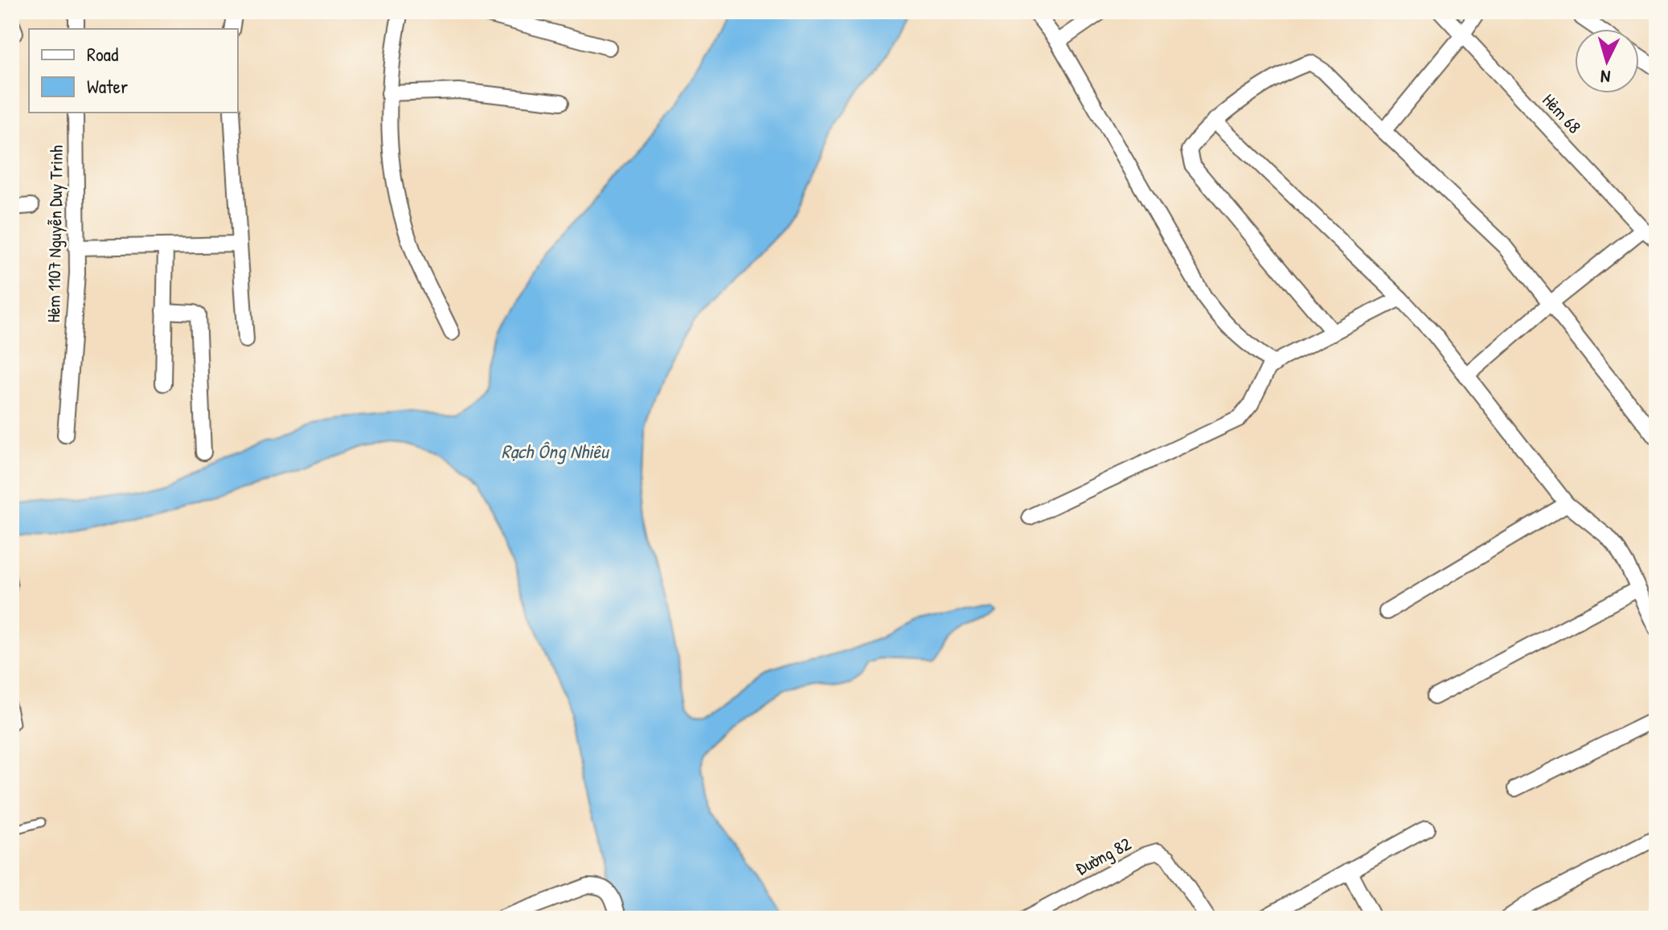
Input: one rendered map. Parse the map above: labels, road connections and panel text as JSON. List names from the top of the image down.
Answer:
{
  "streets": {
    "street": ["Hẻm 68", "Hẻm 1107 Nguyễn Duy Trinh", "Đường 82"]
  },
  "water": ["Rạch Ông Nhiêu"],
  "legend": ["Road", "Water"],
  "north": "bottom"
}
